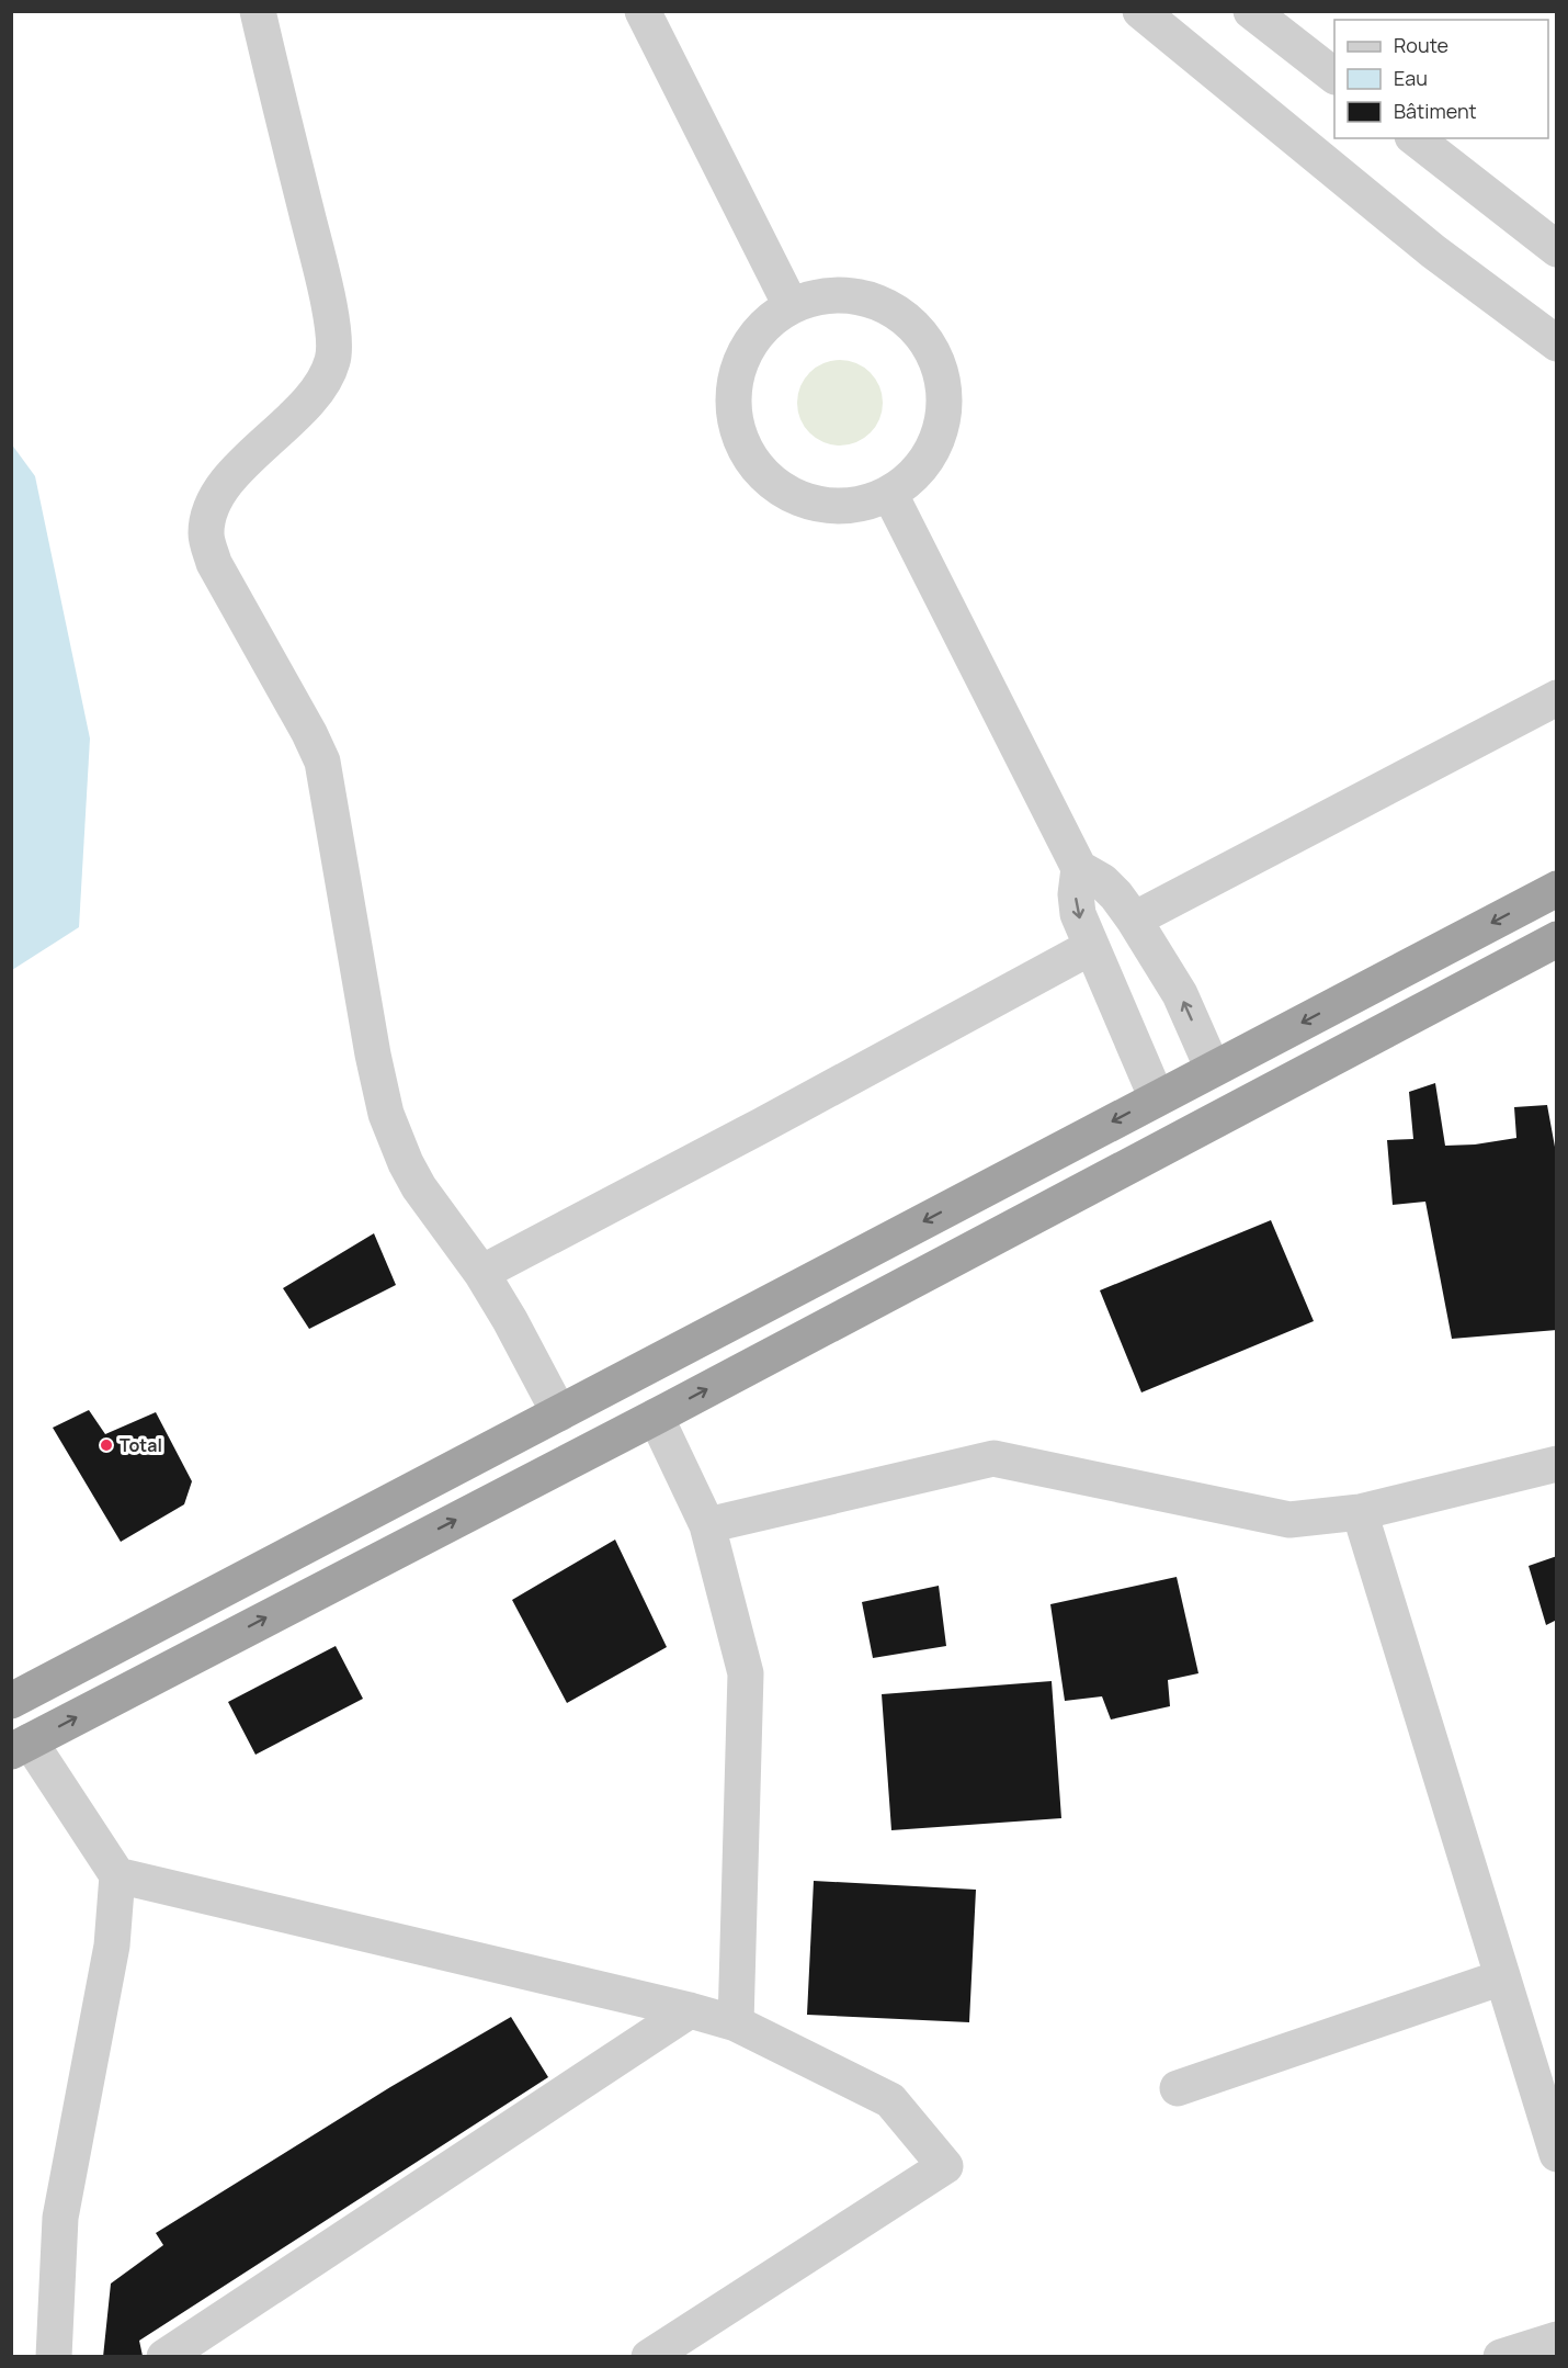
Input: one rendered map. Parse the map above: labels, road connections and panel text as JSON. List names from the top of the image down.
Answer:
{
  "places": ["Total"],
  "legend": ["Route", "Eau", "Bâtiment"]
}
